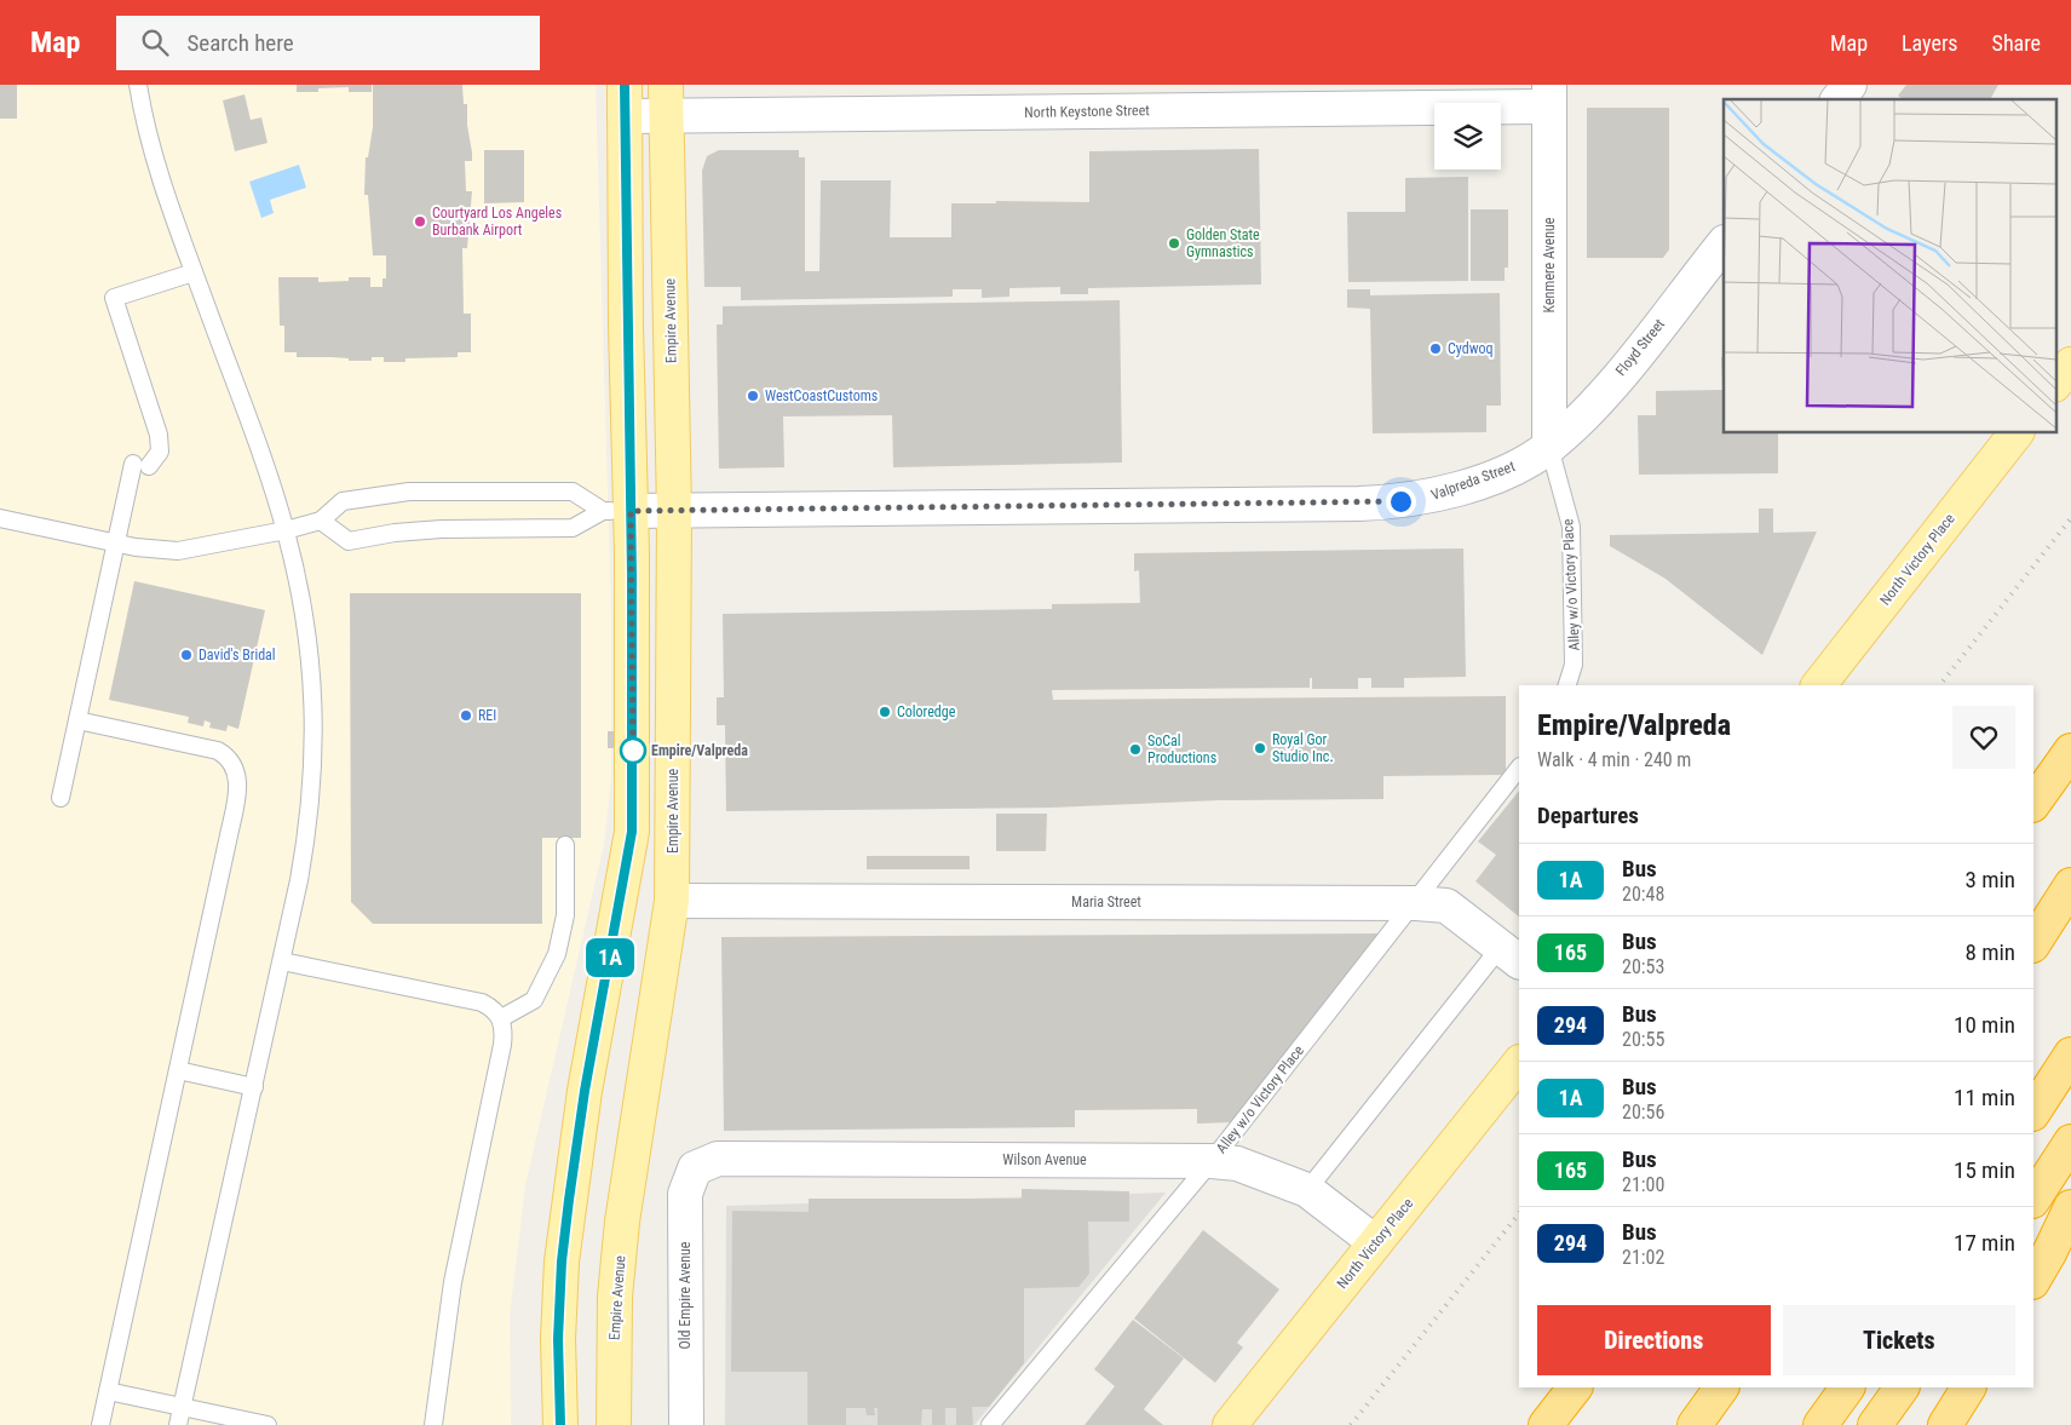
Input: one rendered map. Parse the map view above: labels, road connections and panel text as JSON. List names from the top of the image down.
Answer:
{
  "streets": {
    "main road": ["Empire Avenue", "North Victory Place"],
    "street": [
      "North Keystone Street",
      "Kenmere Avenue",
      "Floyd Street",
      "Valpreda Street",
      "Maria Street",
      "Wilson Avenue",
      "Old Empire Avenue"
    ],
    "lane": ["Alley w/o Victory Place"]
  },
  "crossings": [
    ["North Keystone Street", "Kenmere Avenue"],
    ["North Keystone Street", "Empire Avenue"],
    ["Kenmere Avenue", "Floyd Street"],
    ["Kenmere Avenue", "Valpreda Street"],
    ["Kenmere Avenue", "Alley w/o Victory Place"],
    ["Empire Avenue", "Valpreda Street"],
    ["Empire Avenue", "Maria Street"],
    ["Floyd Street", "Valpreda Street"],
    ["Floyd Street", "Alley w/o Victory Place"],
    ["Valpreda Street", "Alley w/o Victory Place"],
    ["North Victory Place", "Wilson Avenue"],
    ["Alley w/o Victory Place", "Maria Street"],
    ["Alley w/o Victory Place", "Wilson Avenue"],
    ["Wilson Avenue", "Old Empire Avenue"]
  ],
  "places": [
    "Courtyard Los Angeles Burbank Airport",
    "Golden State Gymnastics",
    "Cydwoq",
    "WestCoastCustoms",
    "David's Bridal",
    "Coloredge",
    "REI",
    "Royal Gor Studio Inc.",
    "SoCal Productions",
    "Empire/Valpreda"
  ],
  "lines": ["bus line 1A"],
  "page": {
    "header": "Map",
    "search": "Search here",
    "nav": ["Map", "Layers", "Share"],
    "on_map": "1A",
    "heading": [
      ["Empire/Valpreda", "Walk · 4 min · 240 m"],
      "Departures"
    ],
    "list": [
      {
        "mark": "1A",
        "name": "Bus",
        "note": "20:48",
        "value": "3 min"
      },
      {
        "mark": "165",
        "name": "Bus",
        "note": "20:53",
        "value": "8 min"
      },
      {
        "mark": "294",
        "name": "Bus",
        "note": "20:55",
        "value": "10 min"
      },
      {
        "mark": "1A",
        "name": "Bus",
        "note": "20:56",
        "value": "11 min"
      },
      {
        "mark": "165",
        "name": "Bus",
        "note": "21:00",
        "value": "15 min"
      },
      {
        "mark": "294",
        "name": "Bus",
        "note": "21:02",
        "value": "17 min"
      }
    ],
    "buttons": ["Directions", "Tickets"]
  }
}
